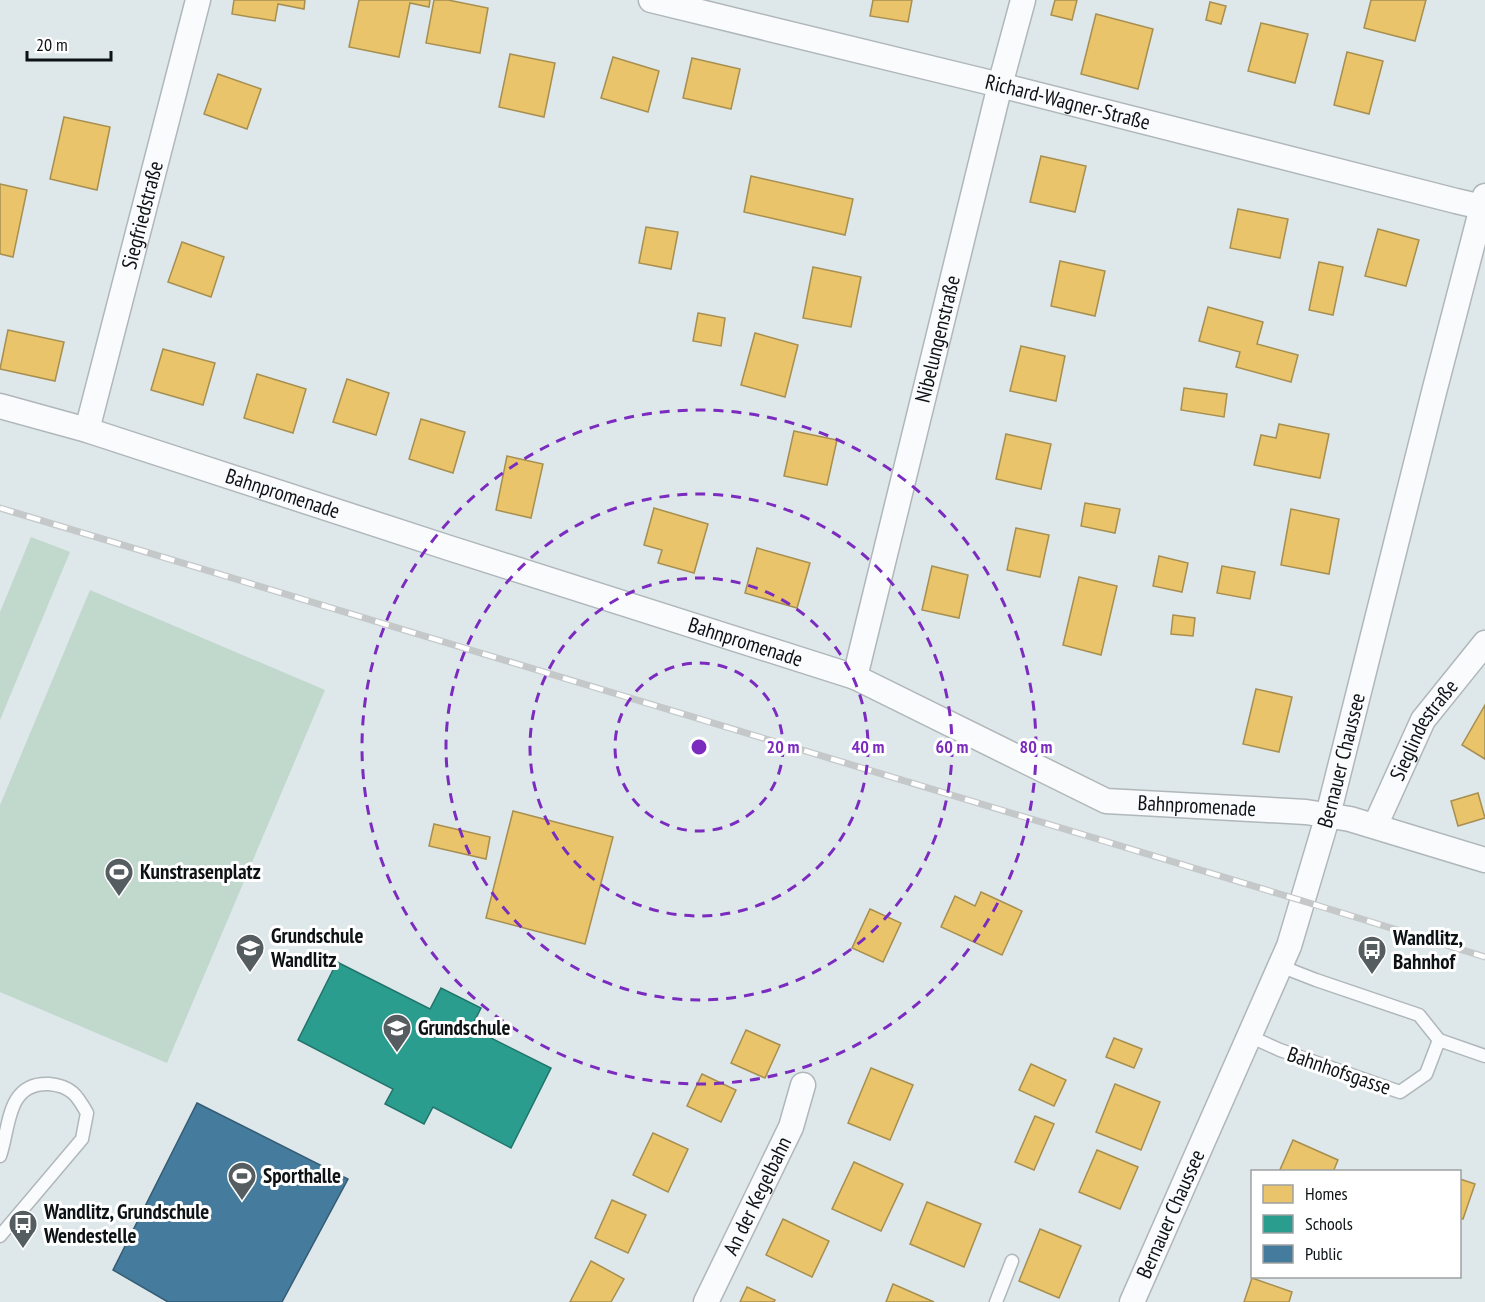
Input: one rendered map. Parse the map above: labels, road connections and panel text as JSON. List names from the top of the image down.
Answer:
{
  "streets": {
    "street": [
      "Richard-Wagner-Straße",
      "Siegfriedstraße",
      "Nibelungenstraße",
      "Bahnpromenade",
      "Sieglindestraße",
      "Bernauer Chaussee",
      "An der Kegelbahn"
    ],
    "lane": ["Bahnhofsgasse"]
  },
  "crossings": [
    ["Richard-Wagner-Straße", "Nibelungenstraße"],
    ["Richard-Wagner-Straße", "Bernauer Chaussee"],
    ["Siegfriedstraße", "Bahnpromenade"],
    ["Nibelungenstraße", "Bahnpromenade"],
    ["Bahnpromenade", "Sieglindestraße"],
    ["Bahnpromenade", "Bernauer Chaussee"],
    ["Bernauer Chaussee", "Bahnhofsgasse"]
  ],
  "places": {
    "sports": ["Kunstrasenplatz", "Sporthalle"],
    "school or university": ["Grundschule Wandlitz", "Grundschule"],
    "bus stop": ["Wandlitz, Bahnhof", "Wandlitz, Grundschule Wendestelle"]
  },
  "legend": ["Homes", "Schools", "Public"],
  "scale_bar": "20 m",
  "rings": [
    "20 m",
    "40 m",
    "60 m",
    "80 m"
  ]
}
